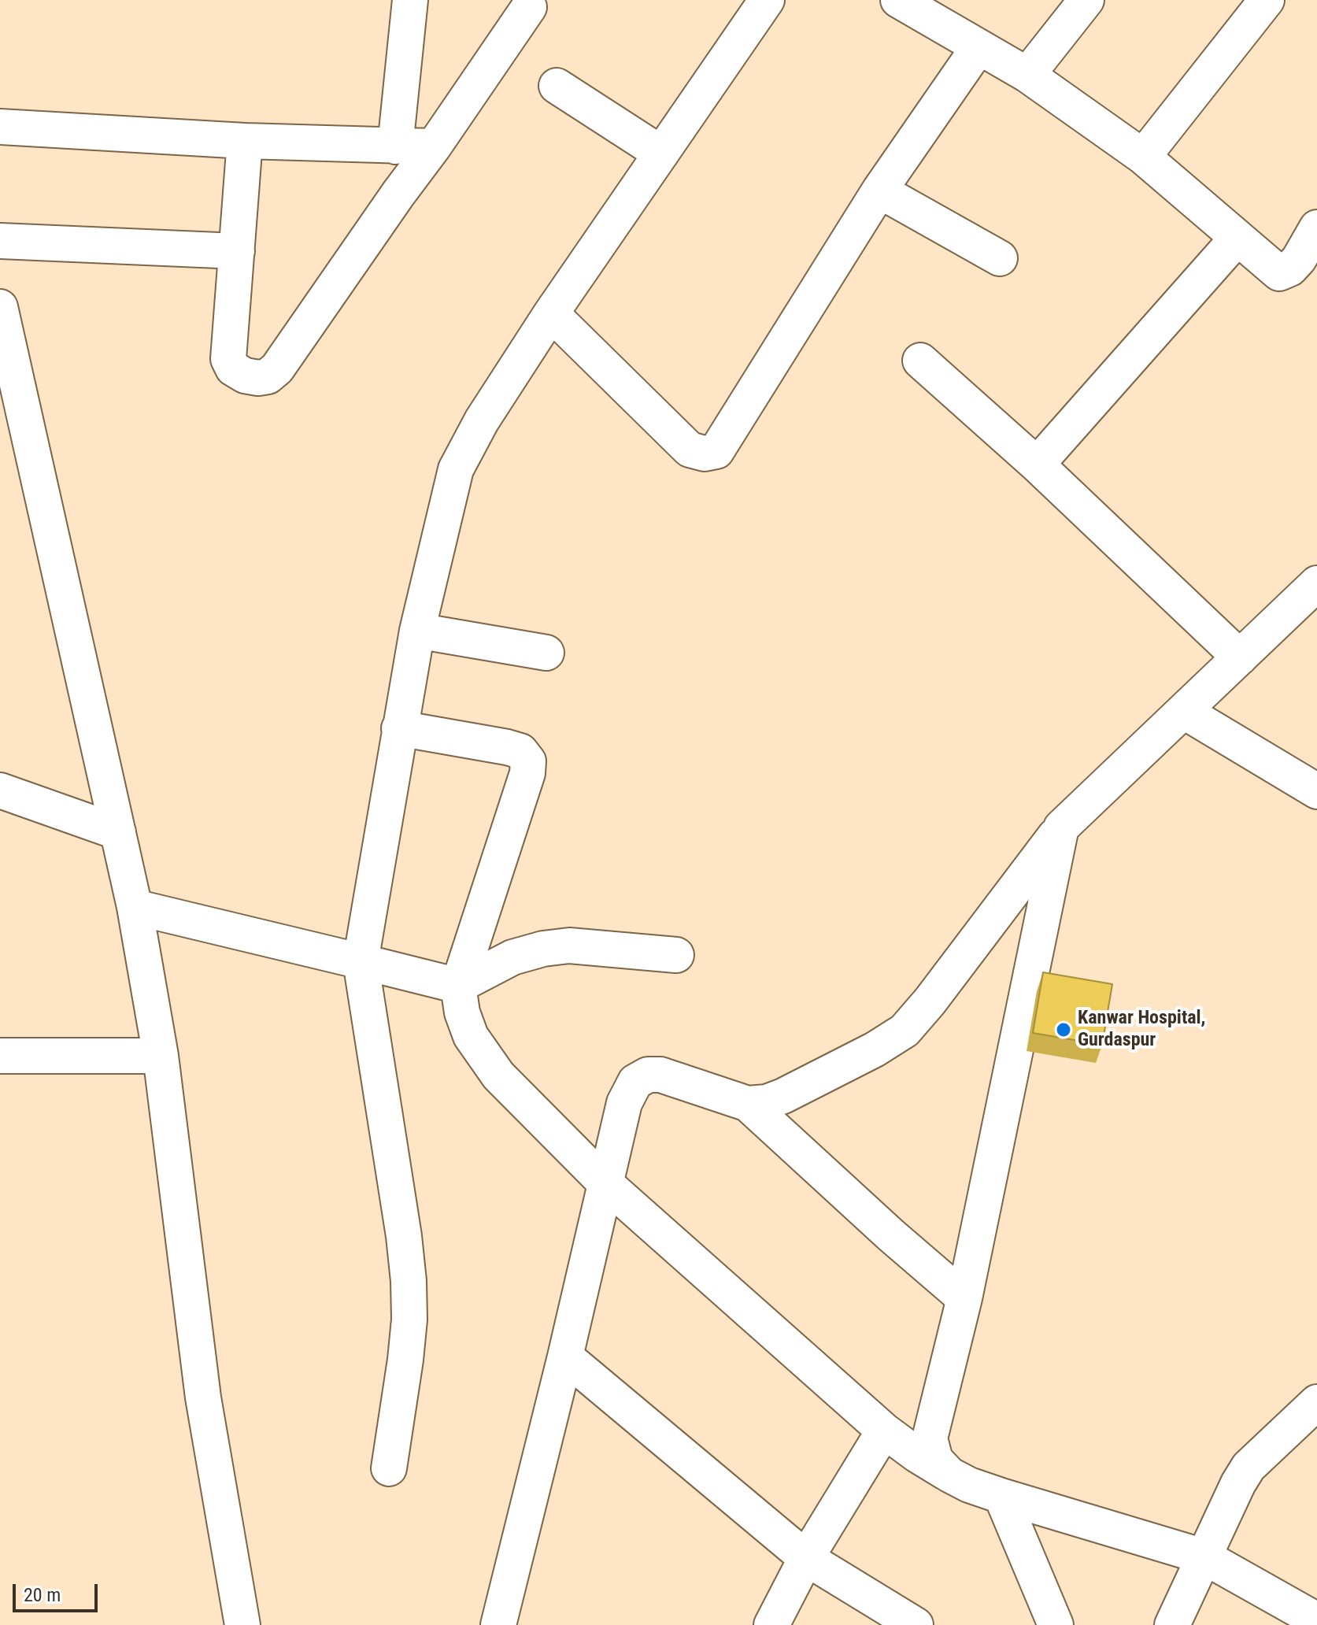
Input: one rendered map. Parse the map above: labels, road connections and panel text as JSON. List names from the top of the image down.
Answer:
{
  "places": ["Kanwar Hospital, Gurdaspur"],
  "scale_bar": "20 m"
}
